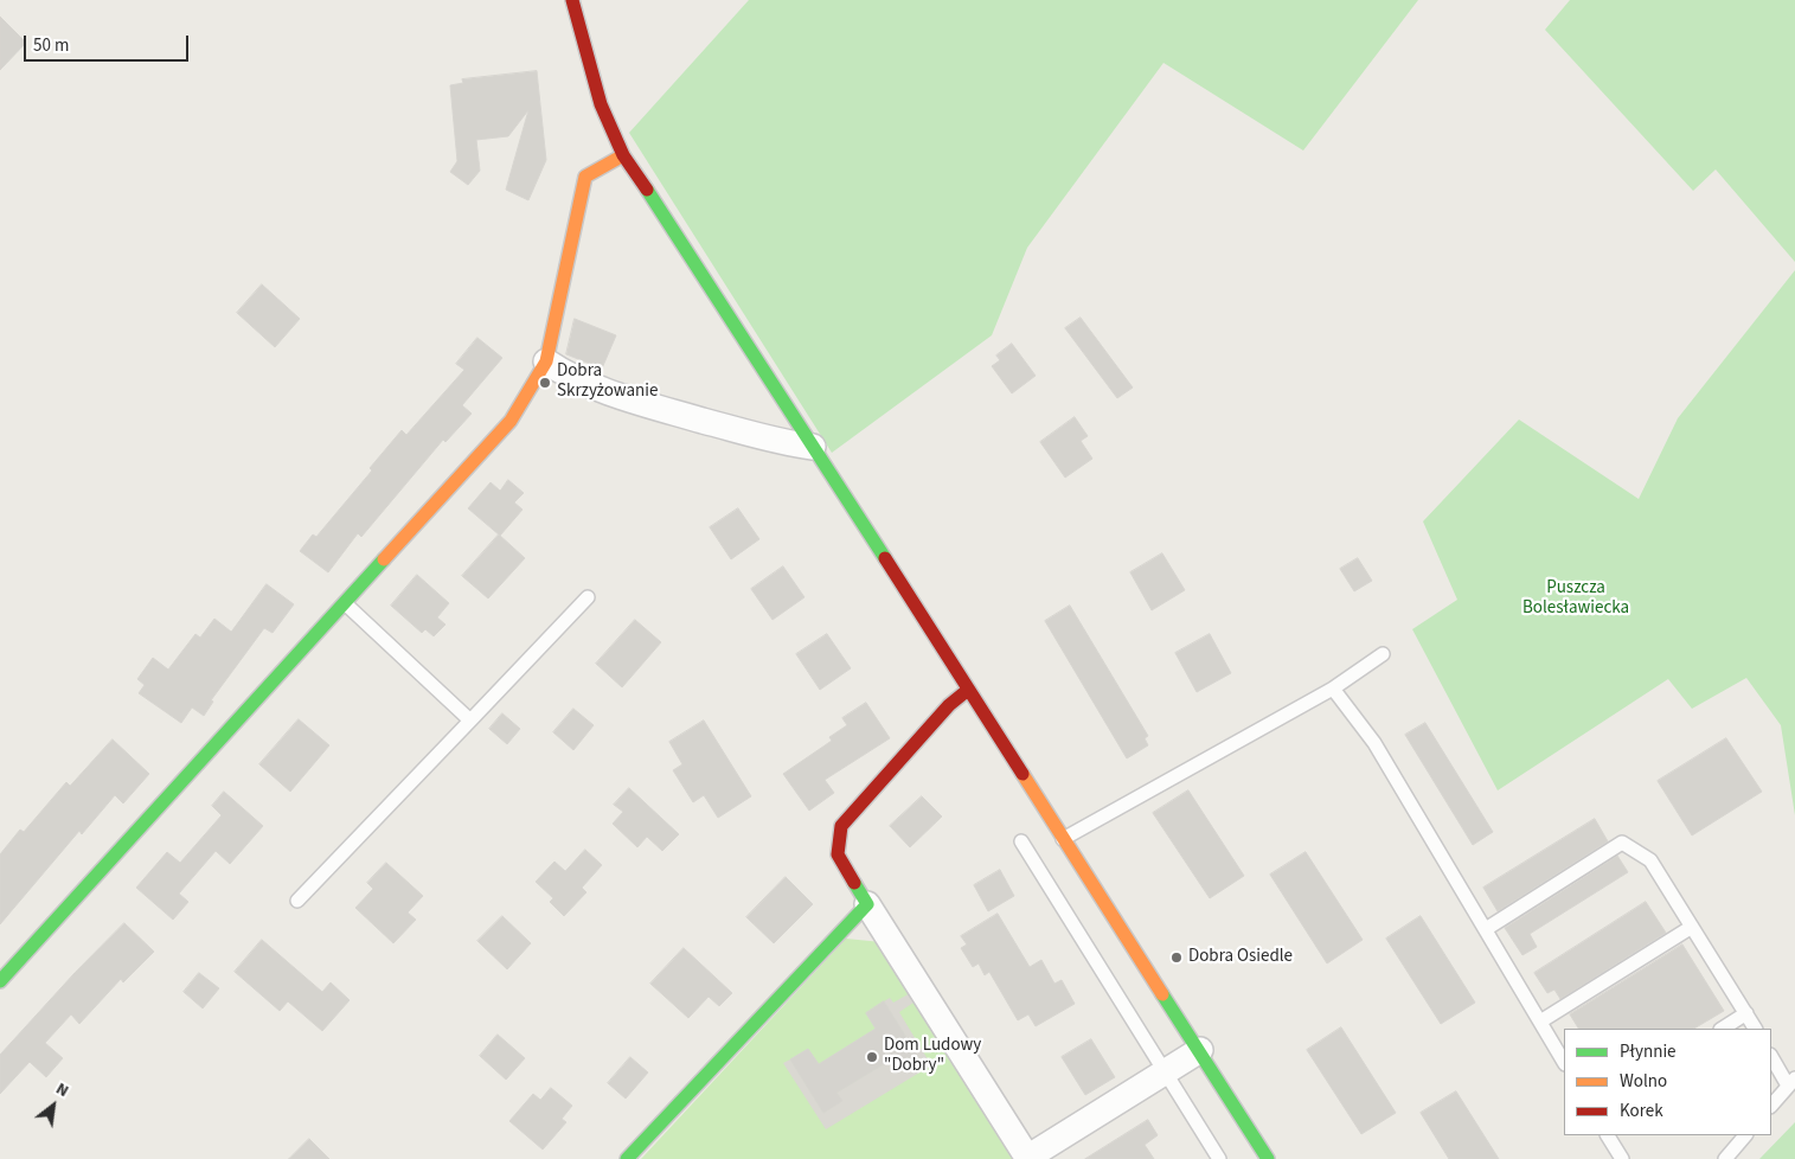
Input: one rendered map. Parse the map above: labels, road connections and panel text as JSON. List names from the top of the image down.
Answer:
{
  "parks": ["Puszcza Bolesławiecka"],
  "places": ["Dobra Skrzyżowanie", "Dobra Osiedle", "Dom Ludowy \"Dobry\""],
  "legend": ["Płynnie", "Wolno", "Korek"],
  "scale_bar": "50 m",
  "north": "top right"
}
